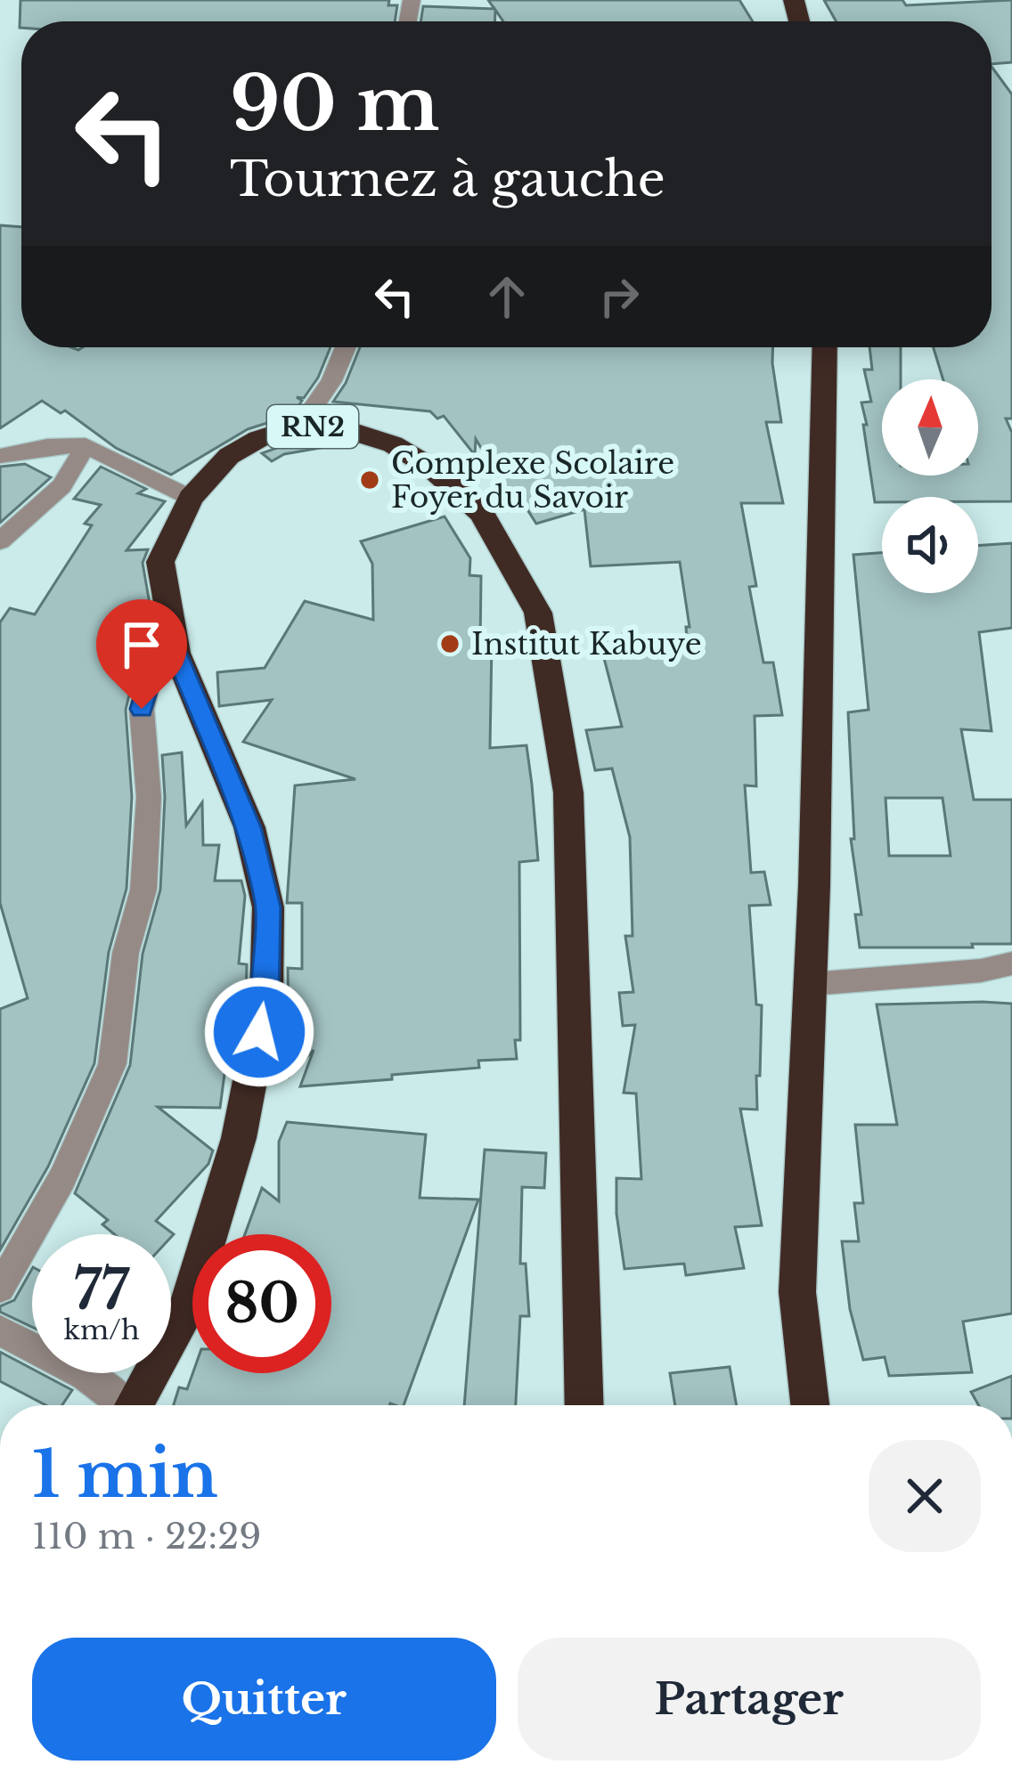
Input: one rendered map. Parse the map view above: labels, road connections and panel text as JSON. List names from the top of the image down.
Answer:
{
  "streets": {
    "highway": ["RN2"]
  },
  "places": ["Complexe Scolaire Foyer du Savoir", "Institut Kabuye"],
  "north": "top",
  "page": {
    "turn": ["90 m", "Tournez à gauche"],
    "speed": "77 km/h",
    "limit": "80",
    "heading": ["1 min", "110 m · 22:29"],
    "buttons": ["Quitter", "Partager"]
  }
}
